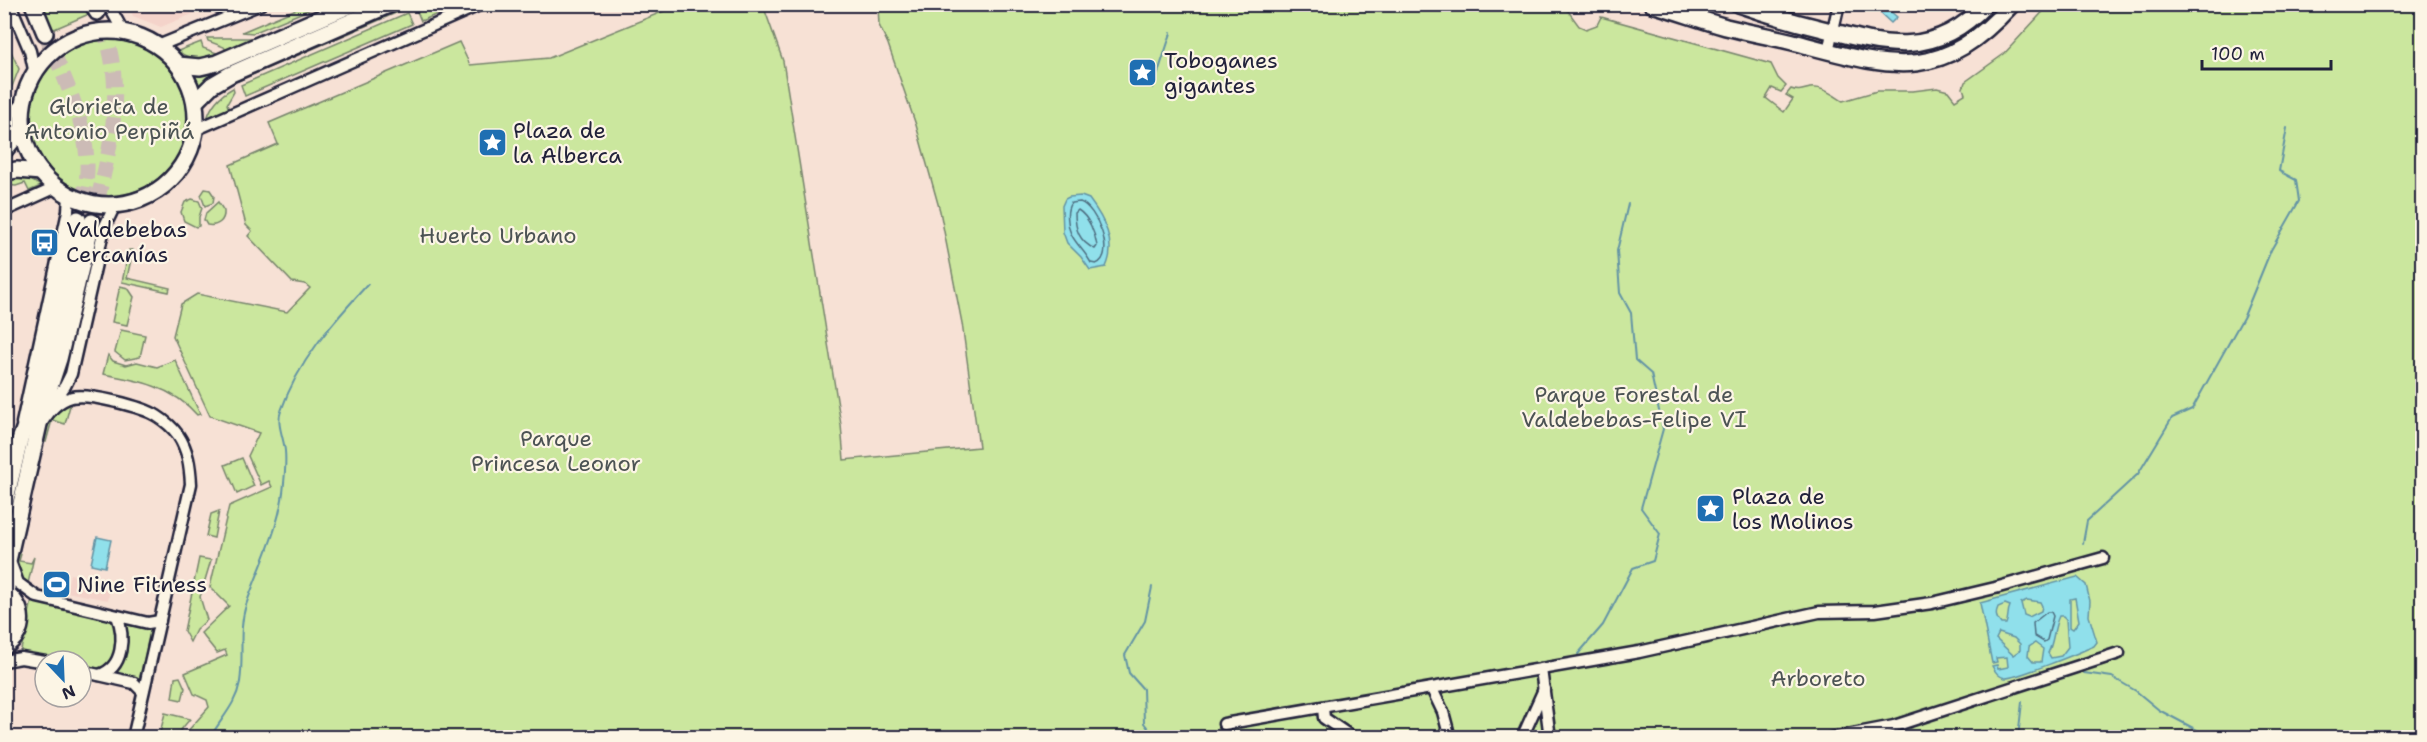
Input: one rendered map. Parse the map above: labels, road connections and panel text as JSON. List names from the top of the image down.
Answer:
{
  "parks": [
    "Glorieta de Antonio Perpiñá",
    "Huerto Urbano",
    "Parque Forestal de Valdebebas-Felipe VI",
    "Parque Princesa Leonor",
    "Arboreto"
  ],
  "places": {
    "place": ["Toboganes gigantes", "Plaza de la Alberca", "Plaza de los Molinos"],
    "bus stop": ["Valdebebas Cercanías"],
    "sports": ["Nine Fitness"]
  },
  "scale_bar": "100 m",
  "north": "bottom right"
}
